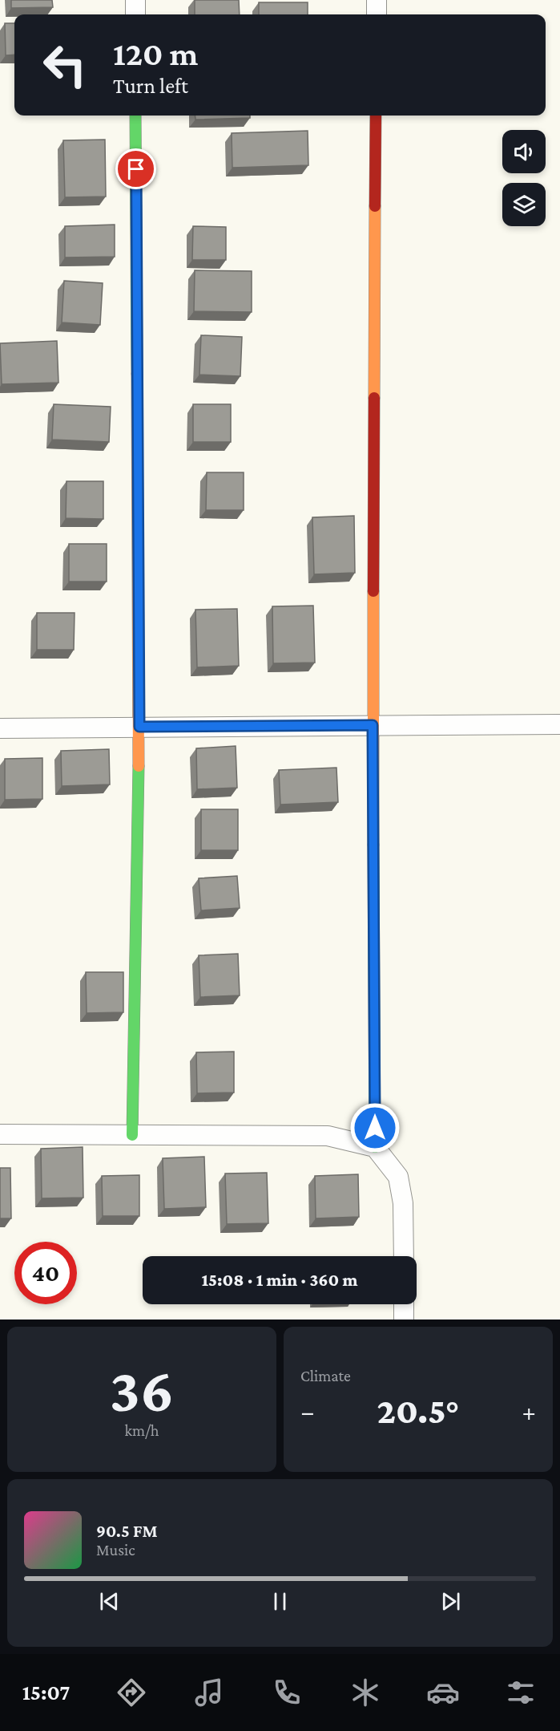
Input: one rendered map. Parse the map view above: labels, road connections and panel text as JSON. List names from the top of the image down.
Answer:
{
  "page": {
    "turn": ["120 m", "Turn left"],
    "limit": "40",
    "trip": "15:08 · 1 min · 360 m",
    "tile": [
      ["36", "km/h"],
      "Climate"
    ],
    "heat": ["−", "20.5°", "+"],
    "song": ["90.5 FM", "Music"],
    "tabs": "15:07"
  }
}
